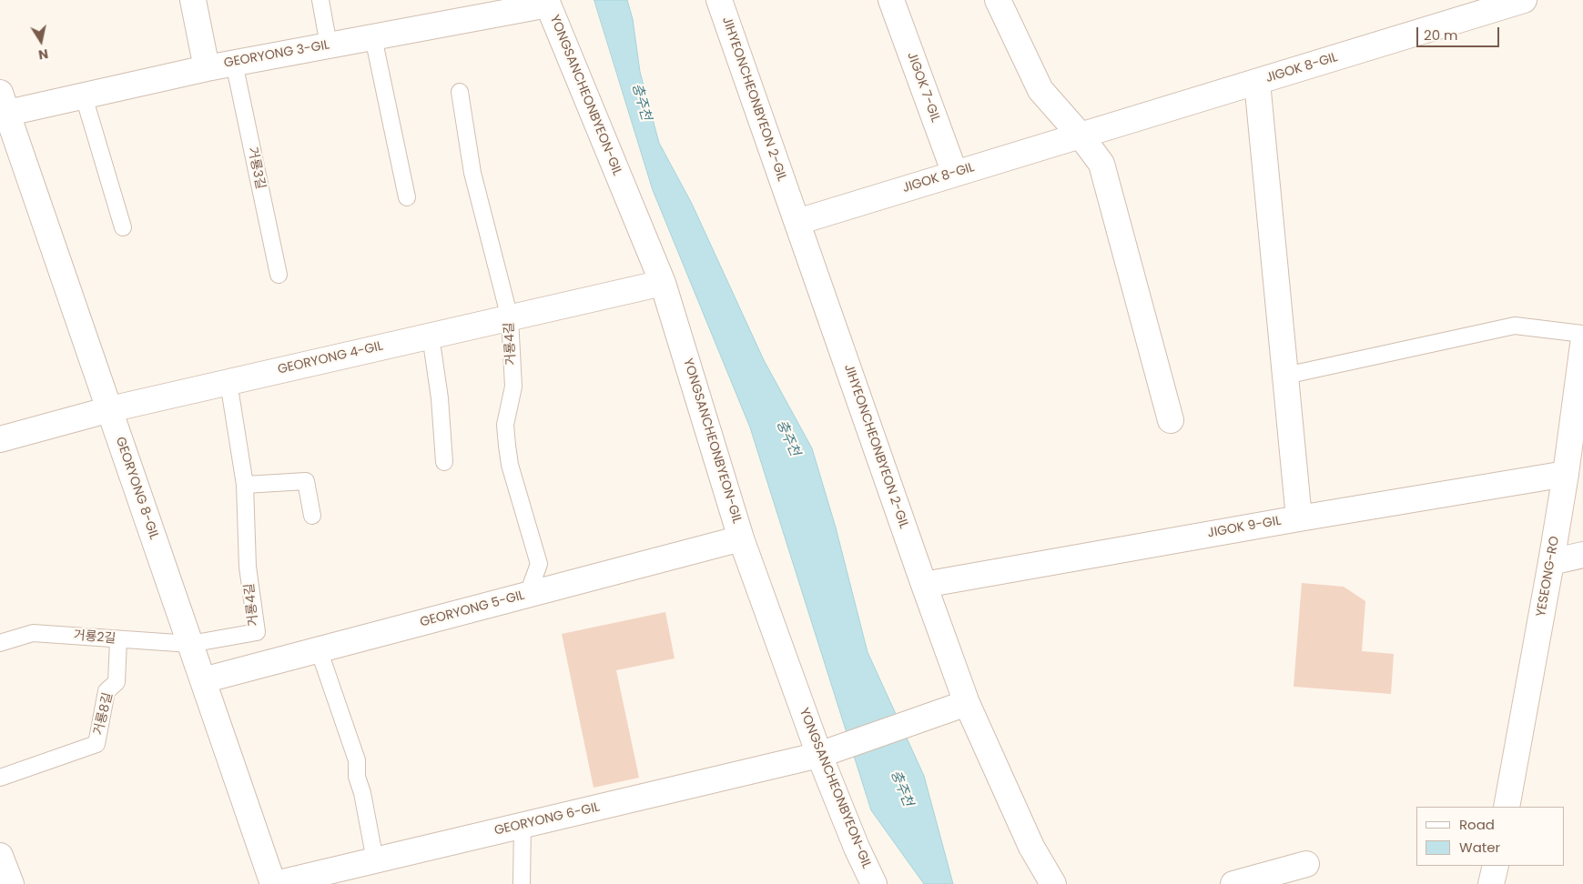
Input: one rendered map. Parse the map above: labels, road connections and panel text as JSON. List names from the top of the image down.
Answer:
{
  "streets": {
    "street": [
      "GEORYONG 3-GIL",
      "JIGOK 8-GIL",
      "JIGOK 7-GIL",
      "YONGSANCHEONBYEON-GIL",
      "JIHYEONCHEONBYEON 2-GIL",
      "GEORYONG 4-GIL",
      "GEORYONG 8-GIL",
      "JIGOK 9-GIL",
      "YESEONG-RO",
      "GEORYONG 5-GIL",
      "GEORYONG 6-GIL"
    ],
    "lane": [
      "거룡3길",
      "거룡4길",
      "거룡2길",
      "거룡8길"
    ]
  },
  "crossings": [
    ["GEORYONG 3-GIL", "YONGSANCHEONBYEON-GIL"],
    ["GEORYONG 3-GIL", "거룡3길"],
    ["GEORYONG 3-GIL", "GEORYONG 8-GIL"],
    ["JIGOK 8-GIL", "JIGOK 7-GIL"],
    ["JIGOK 8-GIL", "JIHYEONCHEONBYEON 2-GIL"],
    ["YONGSANCHEONBYEON-GIL", "GEORYONG 4-GIL"],
    ["YONGSANCHEONBYEON-GIL", "GEORYONG 5-GIL"],
    ["YONGSANCHEONBYEON-GIL", "GEORYONG 6-GIL"],
    ["JIHYEONCHEONBYEON 2-GIL", "JIGOK 9-GIL"],
    ["JIHYEONCHEONBYEON 2-GIL", "GEORYONG 6-GIL"],
    ["거룡4길", "GEORYONG 4-GIL"],
    ["거룡4길", "GEORYONG 8-GIL"],
    ["거룡4길", "GEORYONG 5-GIL"],
    ["거룡4길", "거룡2길"],
    ["GEORYONG 4-GIL", "GEORYONG 8-GIL"],
    ["GEORYONG 8-GIL", "GEORYONG 5-GIL"],
    ["GEORYONG 8-GIL", "거룡2길"],
    ["GEORYONG 8-GIL", "GEORYONG 6-GIL"],
    ["JIGOK 9-GIL", "YESEONG-RO"],
    ["거룡2길", "거룡8길"]
  ],
  "water": ["충주천"],
  "legend": ["Road", "Water"],
  "scale_bar": "20 m",
  "north": "bottom"
}
